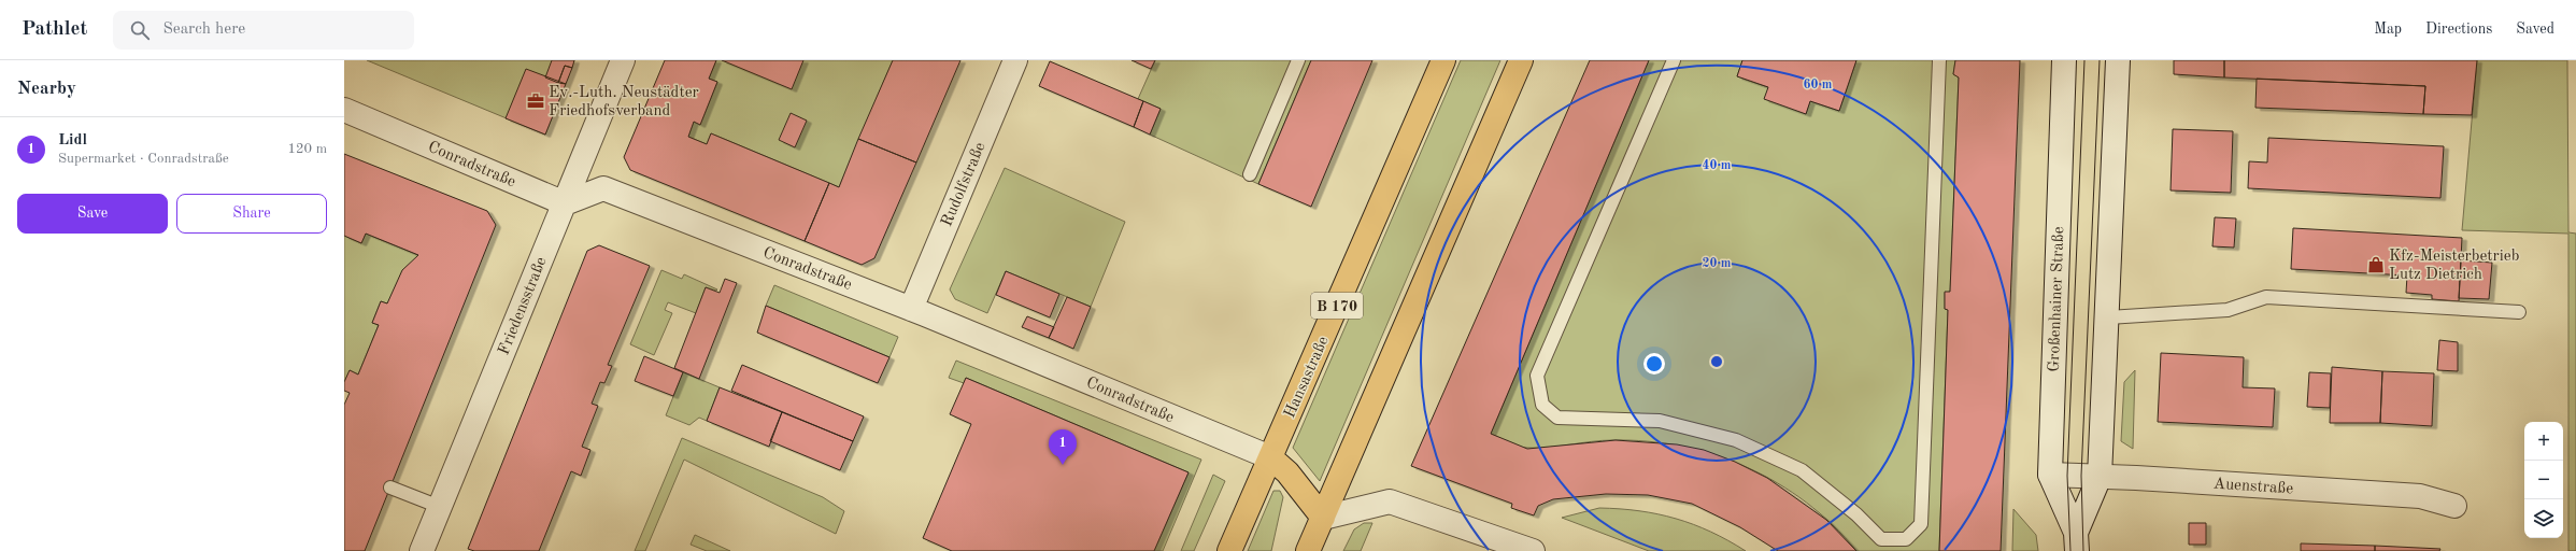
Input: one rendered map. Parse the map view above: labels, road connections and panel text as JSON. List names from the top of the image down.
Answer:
{
  "streets": {
    "main road": ["B 170", "Hansastraße"],
    "street": [
      "Conradstraße",
      "Rudolfstraße",
      "Großenhainer Straße",
      "Friedensstraße",
      "Auenstraße"
    ]
  },
  "crossings": [
    ["Conradstraße", "Rudolfstraße"],
    ["Conradstraße", "Friedensstraße"],
    ["Conradstraße", "Hansastraße"],
    ["Großenhainer Straße", "Auenstraße"]
  ],
  "places": {
    "office": ["Ev.-Luth. Neustädter Friedhofsverband"],
    "shop": ["Kfz-Meisterbetrieb Lutz Dietrich"]
  },
  "page": {
    "header": "Pathlet",
    "search": "Search here",
    "nav": ["Map", "Directions", "Saved"],
    "heading": "Nearby",
    "list": [
      {
        "mark": "1",
        "name": "Lidl",
        "note": "Supermarket · Conradstraße",
        "value": "120 m"
      }
    ],
    "buttons": ["Save", "Share"],
    "map_buttons": ["+", "−"],
    "pins": "1"
  },
  "rings": ["60 m", "40 m", "20 m"]
}
